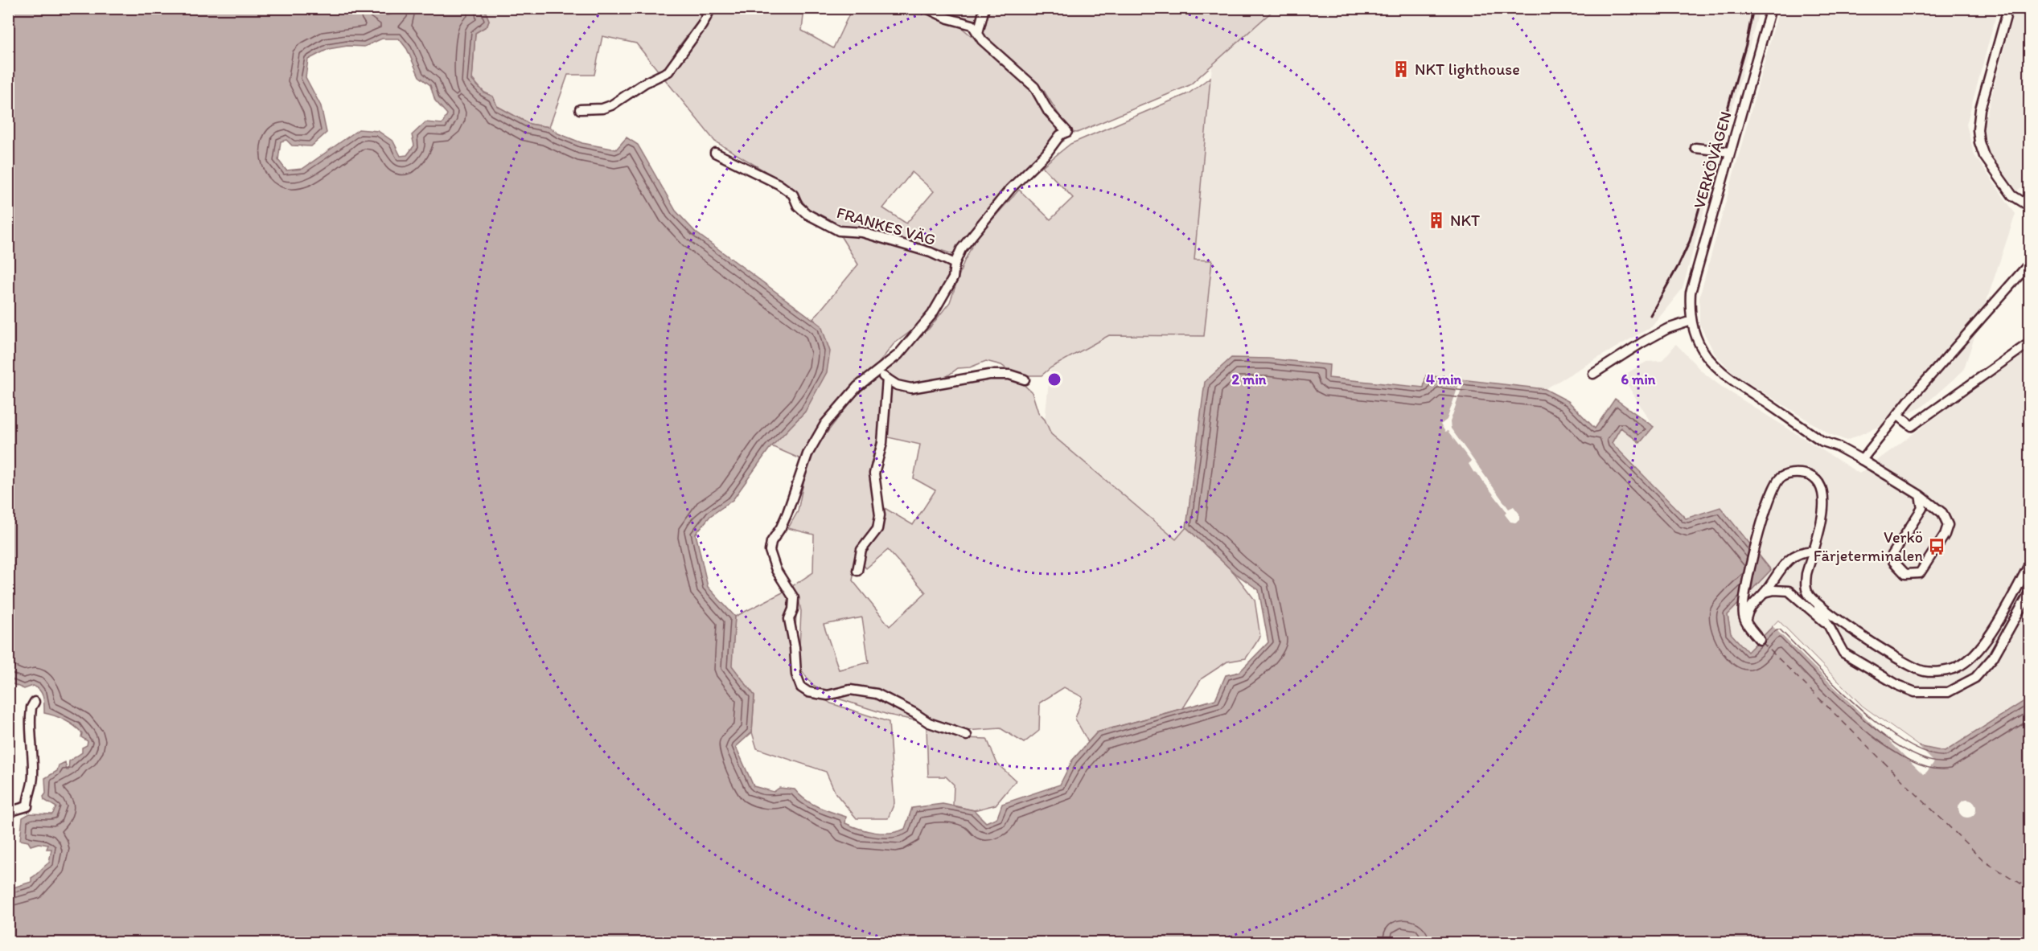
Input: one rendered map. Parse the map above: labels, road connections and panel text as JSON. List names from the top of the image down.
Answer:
{
  "streets": {
    "street": ["VERKÖVÄGEN", "FRANKES VÄG"]
  },
  "places": {
    "building": ["NKT lighthouse", "NKT"],
    "bus stop": ["Verkö Färjeterminalen"]
  },
  "rings": ["2 min", "4 min", "6 min"]
}
